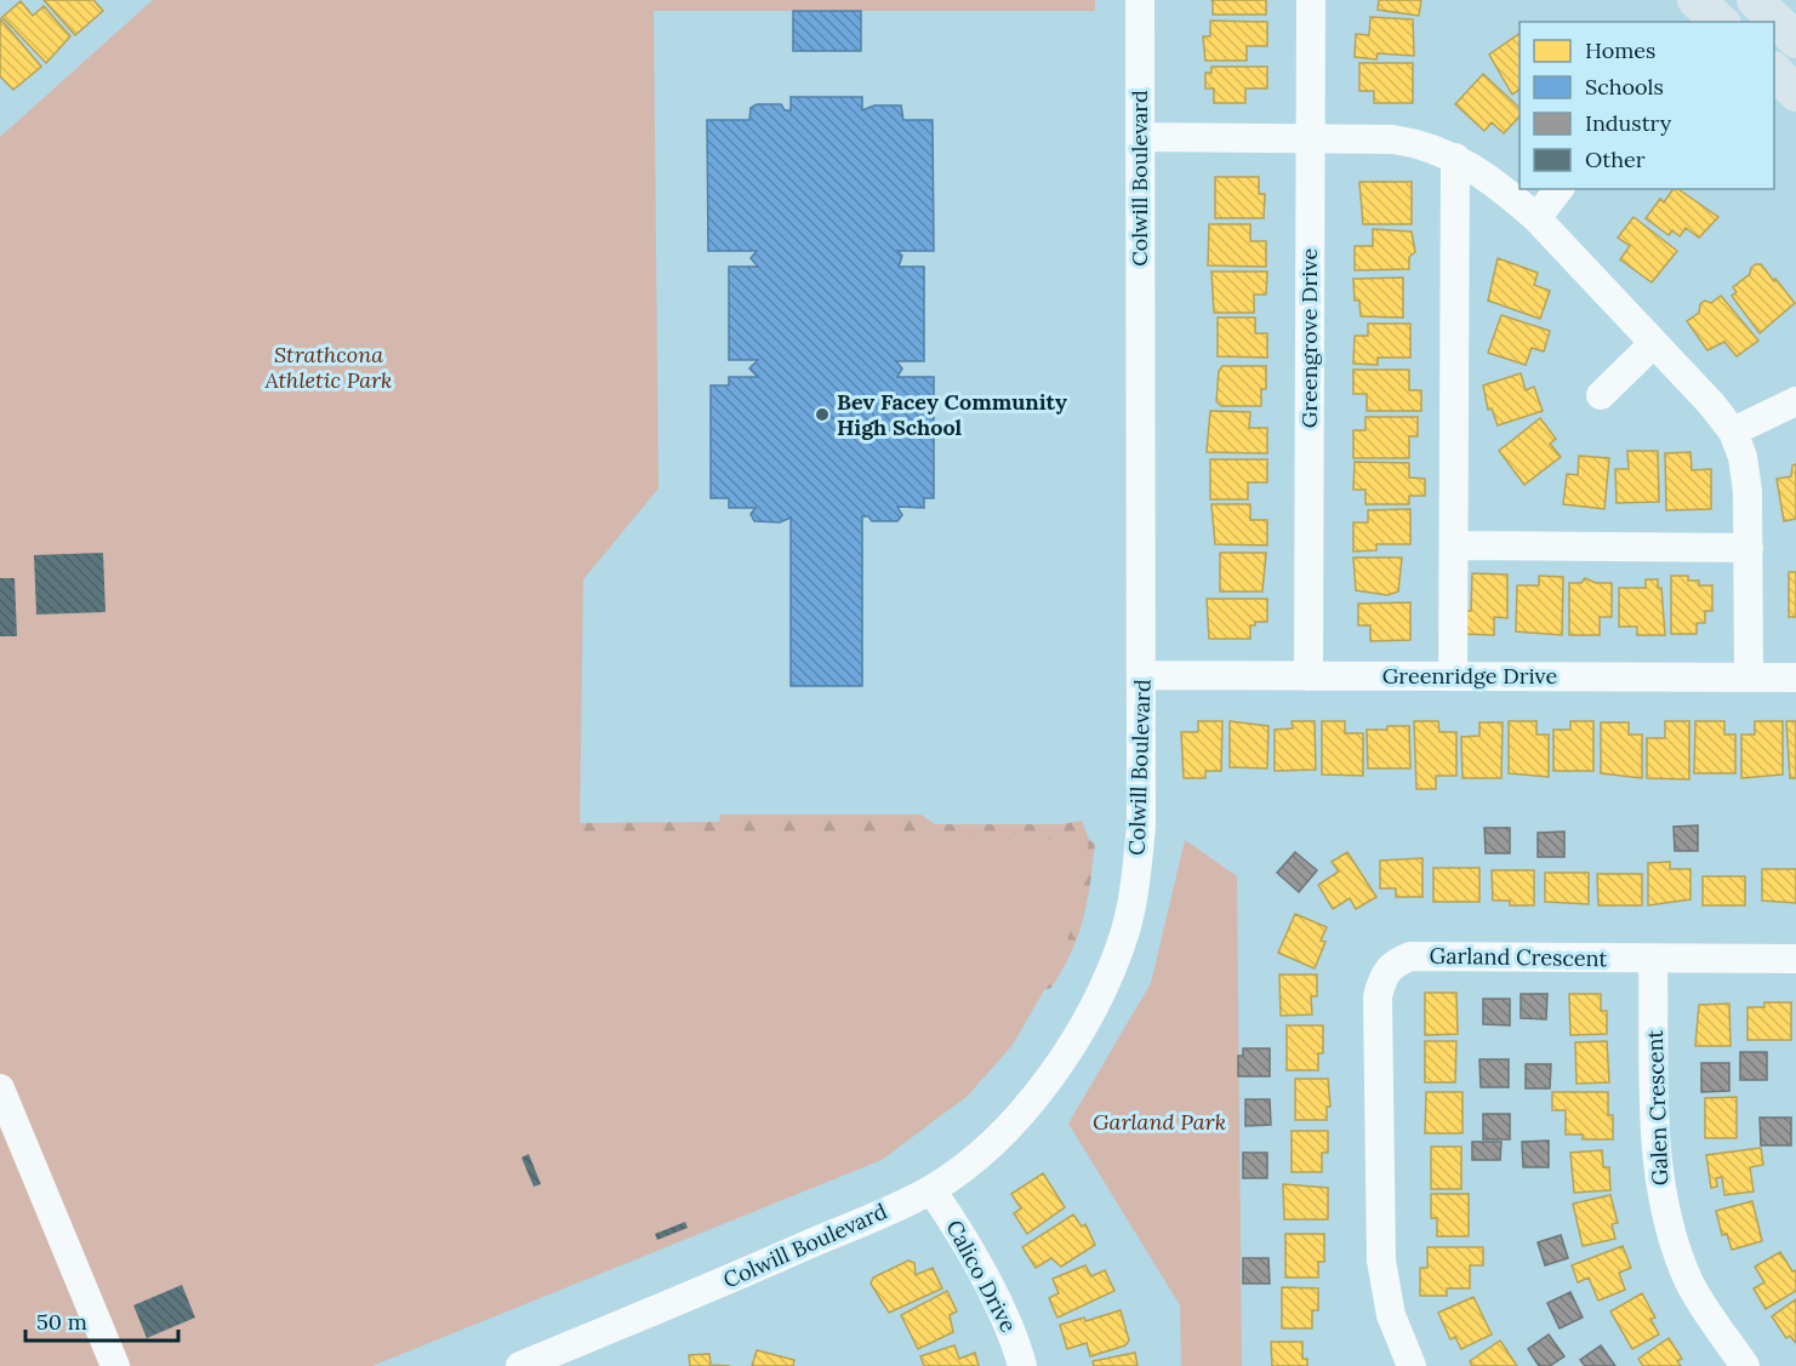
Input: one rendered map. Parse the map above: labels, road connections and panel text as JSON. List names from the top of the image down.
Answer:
{
  "streets": {
    "street": [
      "Colwill Boulevard",
      "Greengrove Drive",
      "Greenridge Drive",
      "Garland Crescent",
      "Galen Crescent",
      "Calico Drive"
    ]
  },
  "crossings": [
    ["Colwill Boulevard", "Greenridge Drive"],
    ["Colwill Boulevard", "Calico Drive"],
    ["Greengrove Drive", "Greenridge Drive"],
    ["Garland Crescent", "Galen Crescent"]
  ],
  "parks": ["Strathcona Athletic Park", "Garland Park"],
  "places": ["Bev Facey Community High School"],
  "legend": [
    "Homes",
    "Schools",
    "Industry",
    "Other"
  ],
  "scale_bar": "50 m"
}
